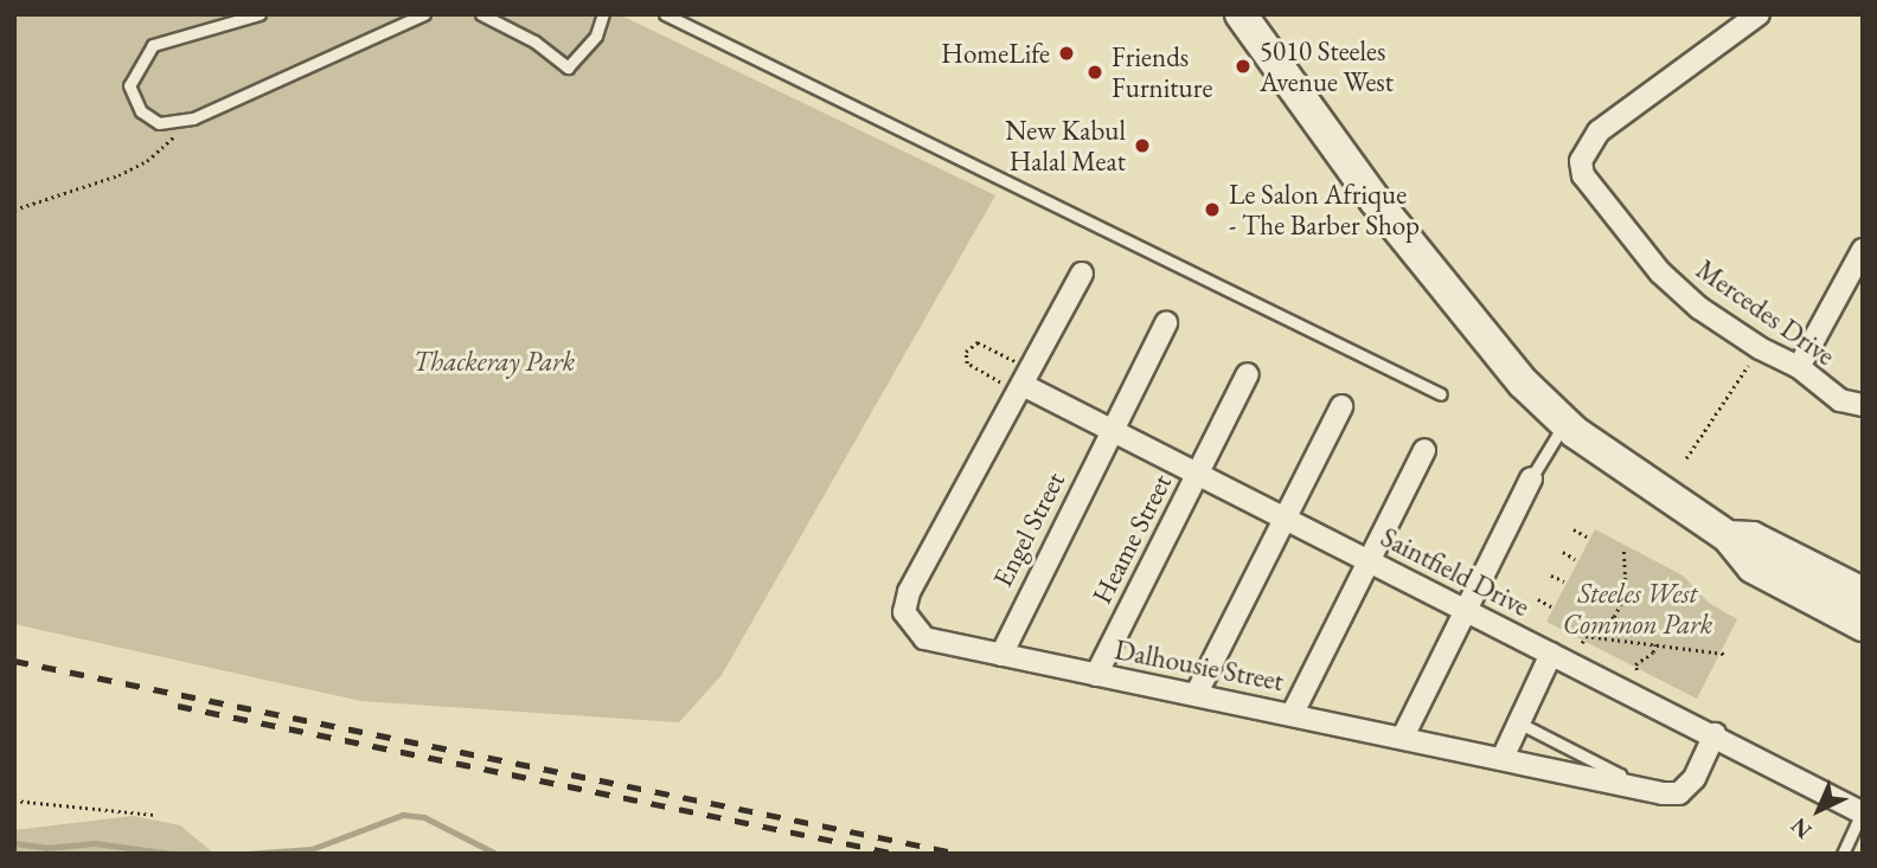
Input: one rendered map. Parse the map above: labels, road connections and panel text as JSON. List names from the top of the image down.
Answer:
{
  "streets": {
    "street": [
      "Mercedes Drive",
      "Engel Street",
      "Heame Street",
      "Saintfield Drive",
      "Dalhousie Street"
    ]
  },
  "crossings": [
    ["Engel Street", "Saintfield Drive"],
    ["Engel Street", "Dalhousie Street"],
    ["Heame Street", "Saintfield Drive"],
    ["Heame Street", "Dalhousie Street"],
    ["Saintfield Drive", "Dalhousie Street"]
  ],
  "parks": ["Thackeray Park", "Steeles West Common Park"],
  "places": [
    "HomeLife",
    "5010 Steeles Avenue West",
    "Friends Furniture",
    "New Kabul Halal Meat",
    "Le Salon Afrique - The Barber Shop"
  ],
  "north": "bottom left"
}
